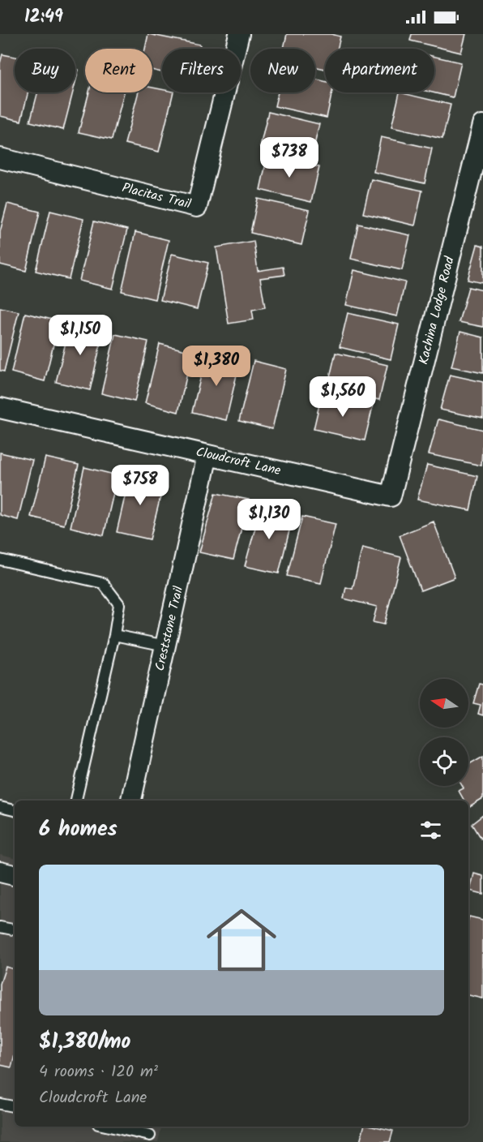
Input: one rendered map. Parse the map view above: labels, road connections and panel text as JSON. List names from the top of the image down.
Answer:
{
  "streets": {
    "street": [
      "Placitas Trail",
      "Kachina Lodge Road",
      "Cloudcroft Lane",
      "Creststone Trail"
    ]
  },
  "crossings": [
    ["Kachina Lodge Road", "Cloudcroft Lane"],
    ["Cloudcroft Lane", "Creststone Trail"]
  ],
  "north": "left",
  "page": {
    "status": "12:49",
    "chip": [
      "Buy",
      "Rent",
      "Filters",
      "New",
      "Apartment"
    ],
    "price": [
      "$738",
      "$1,150",
      "$1,380",
      "$1,560",
      "$758",
      "$1,130"
    ],
    "heading": "6 homes",
    "list": [
      {
        "name": "$1,380/mo",
        "note": "4 rooms · 120 m² · Cloudcroft Lane"
      }
    ]
  }
}
